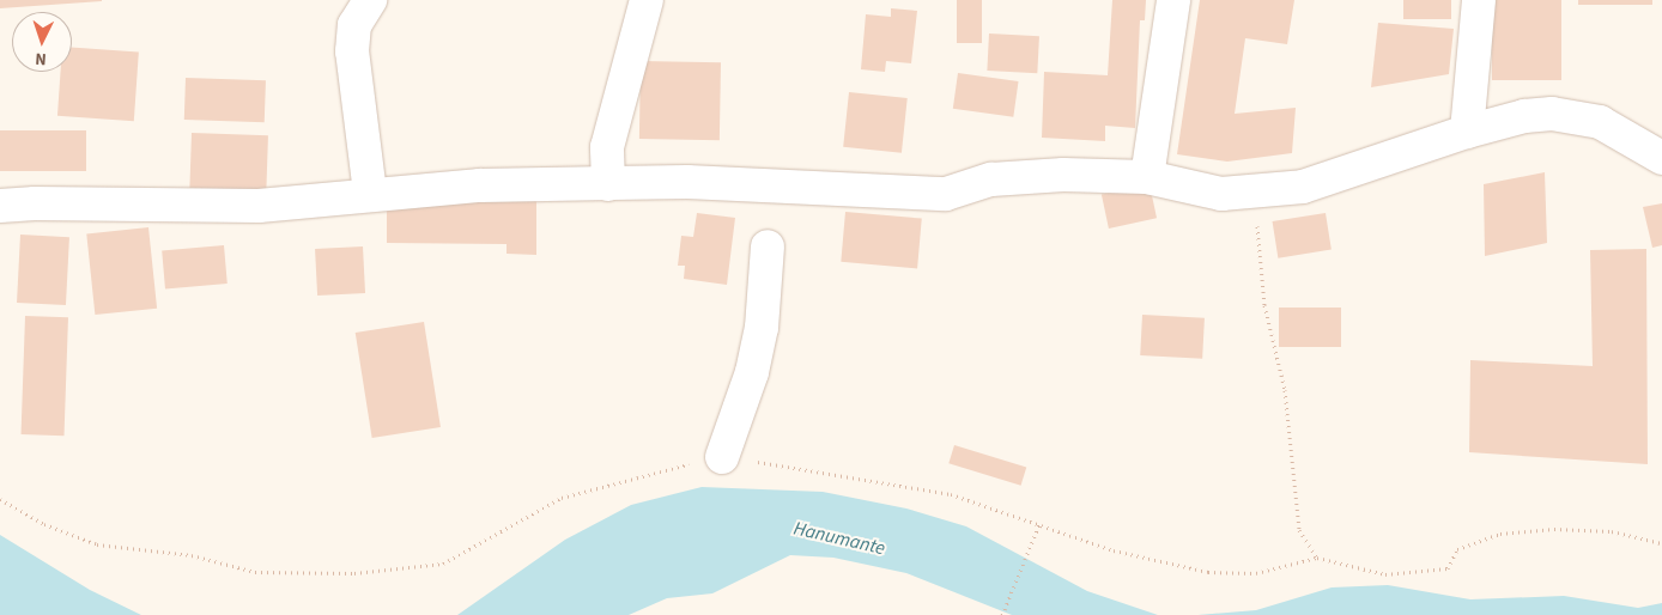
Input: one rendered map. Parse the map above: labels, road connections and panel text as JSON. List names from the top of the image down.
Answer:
{
  "water": ["Hanumante"],
  "north": "bottom"
}
